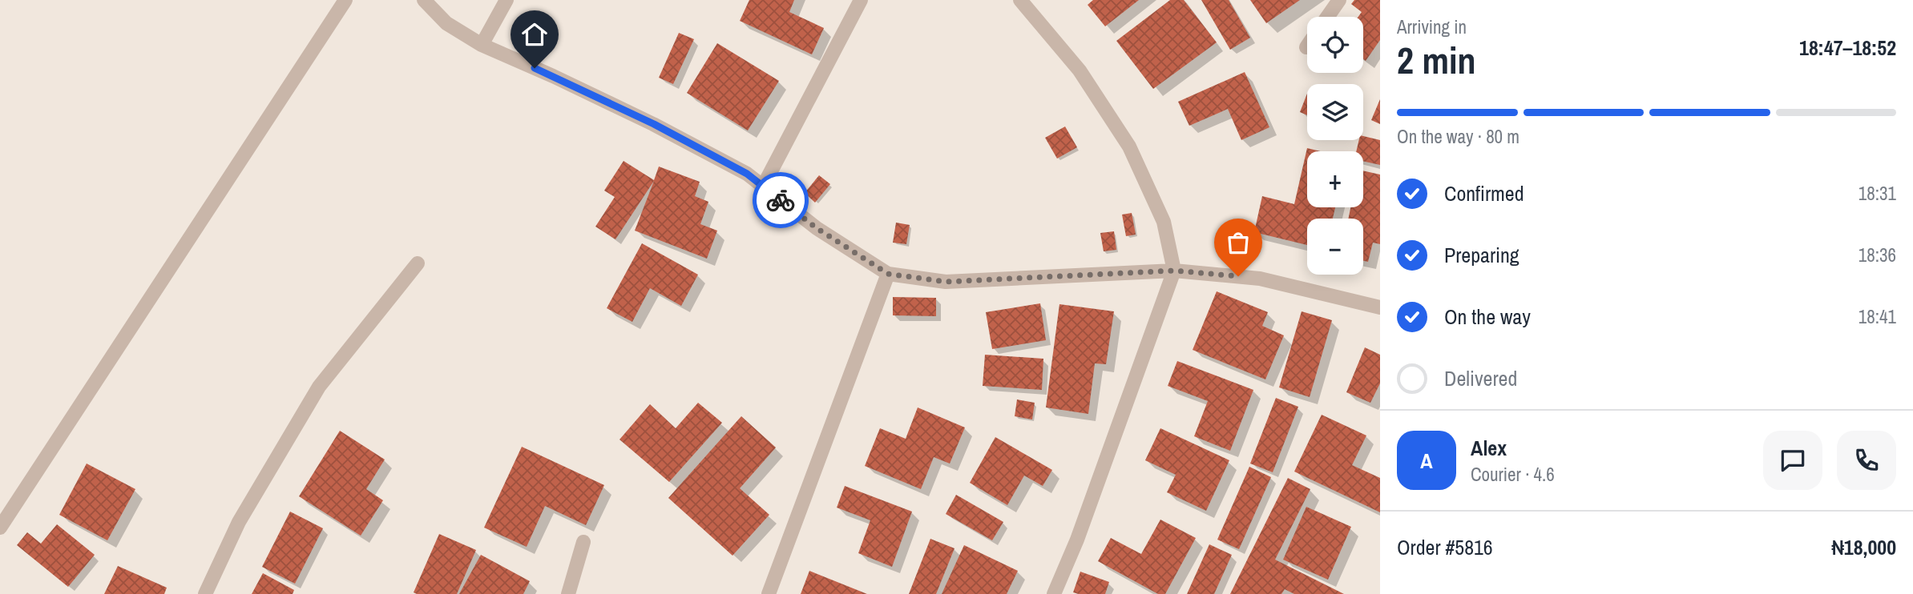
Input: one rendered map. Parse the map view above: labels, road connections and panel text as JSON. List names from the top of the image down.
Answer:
{
  "page": {
    "heading": ["2 min", "Arriving in", "18:47–18:52"],
    "panel": [
      "Alex",
      "Courier · 4.6",
      "Order #5816",
      "₦18,000"
    ],
    "map_buttons": ["+", "−"],
    "bar": "On the way · 80 m",
    "list": [
      ["Confirmed", "18:31"],
      ["Preparing", "18:36"],
      ["On the way", "18:41"],
      "Delivered"
    ],
    "round": "A"
  }
}
